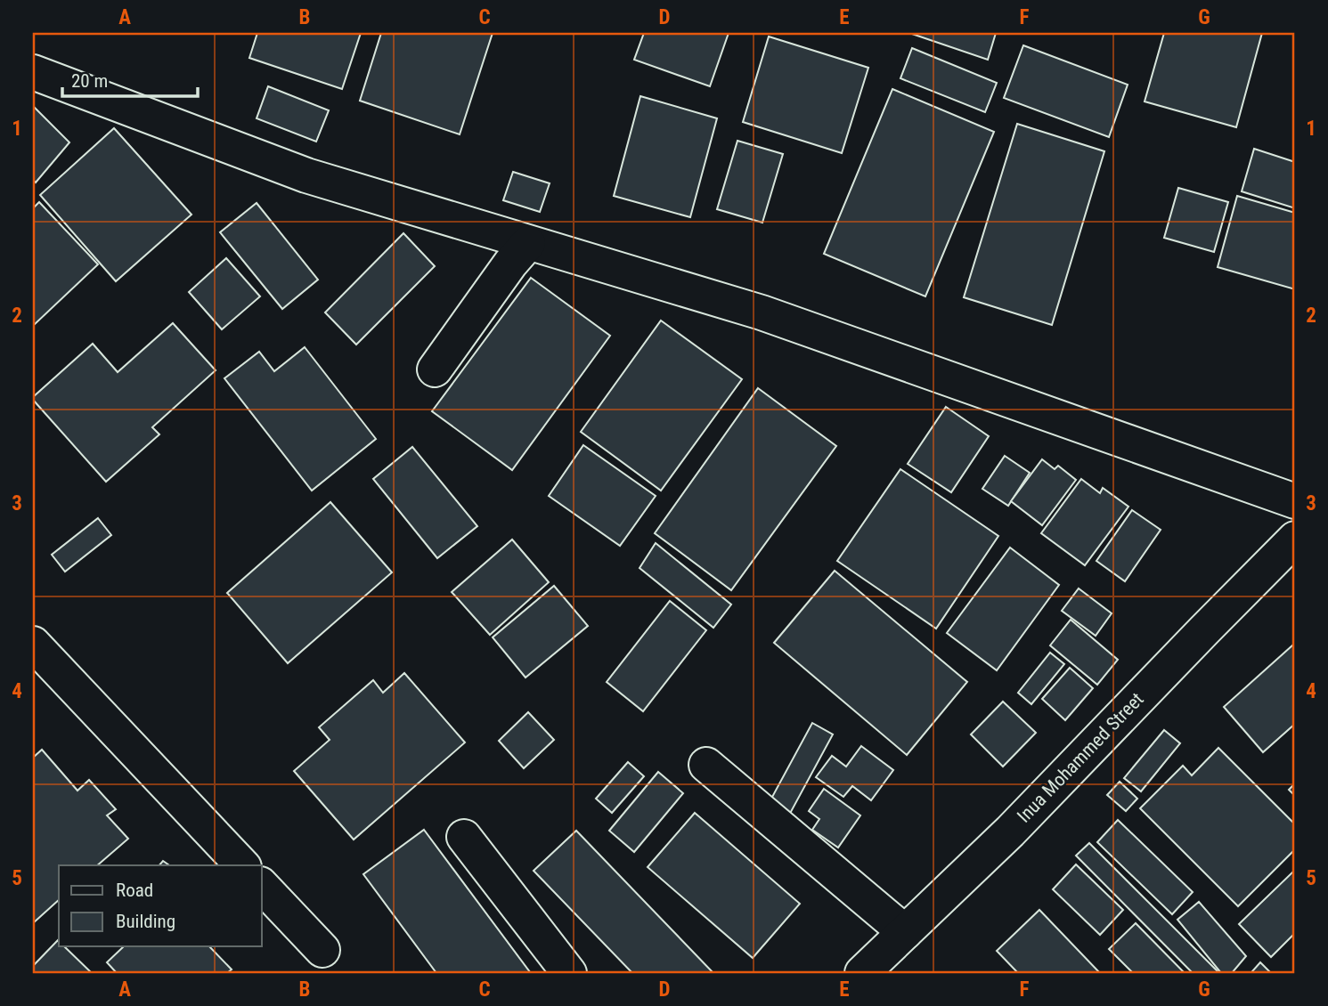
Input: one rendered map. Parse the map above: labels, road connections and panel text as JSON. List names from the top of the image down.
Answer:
{
  "streets": {
    "street": ["Inua Mohammed Street"]
  },
  "legend": ["Road", "Building"],
  "scale_bar": "20 m",
  "grid": {
    "columns": [
      "A",
      "B",
      "C",
      "D",
      "E",
      "F",
      "G"
    ],
    "rows": [
      "1",
      "2",
      "3",
      "4",
      "5"
    ]
  }
}
